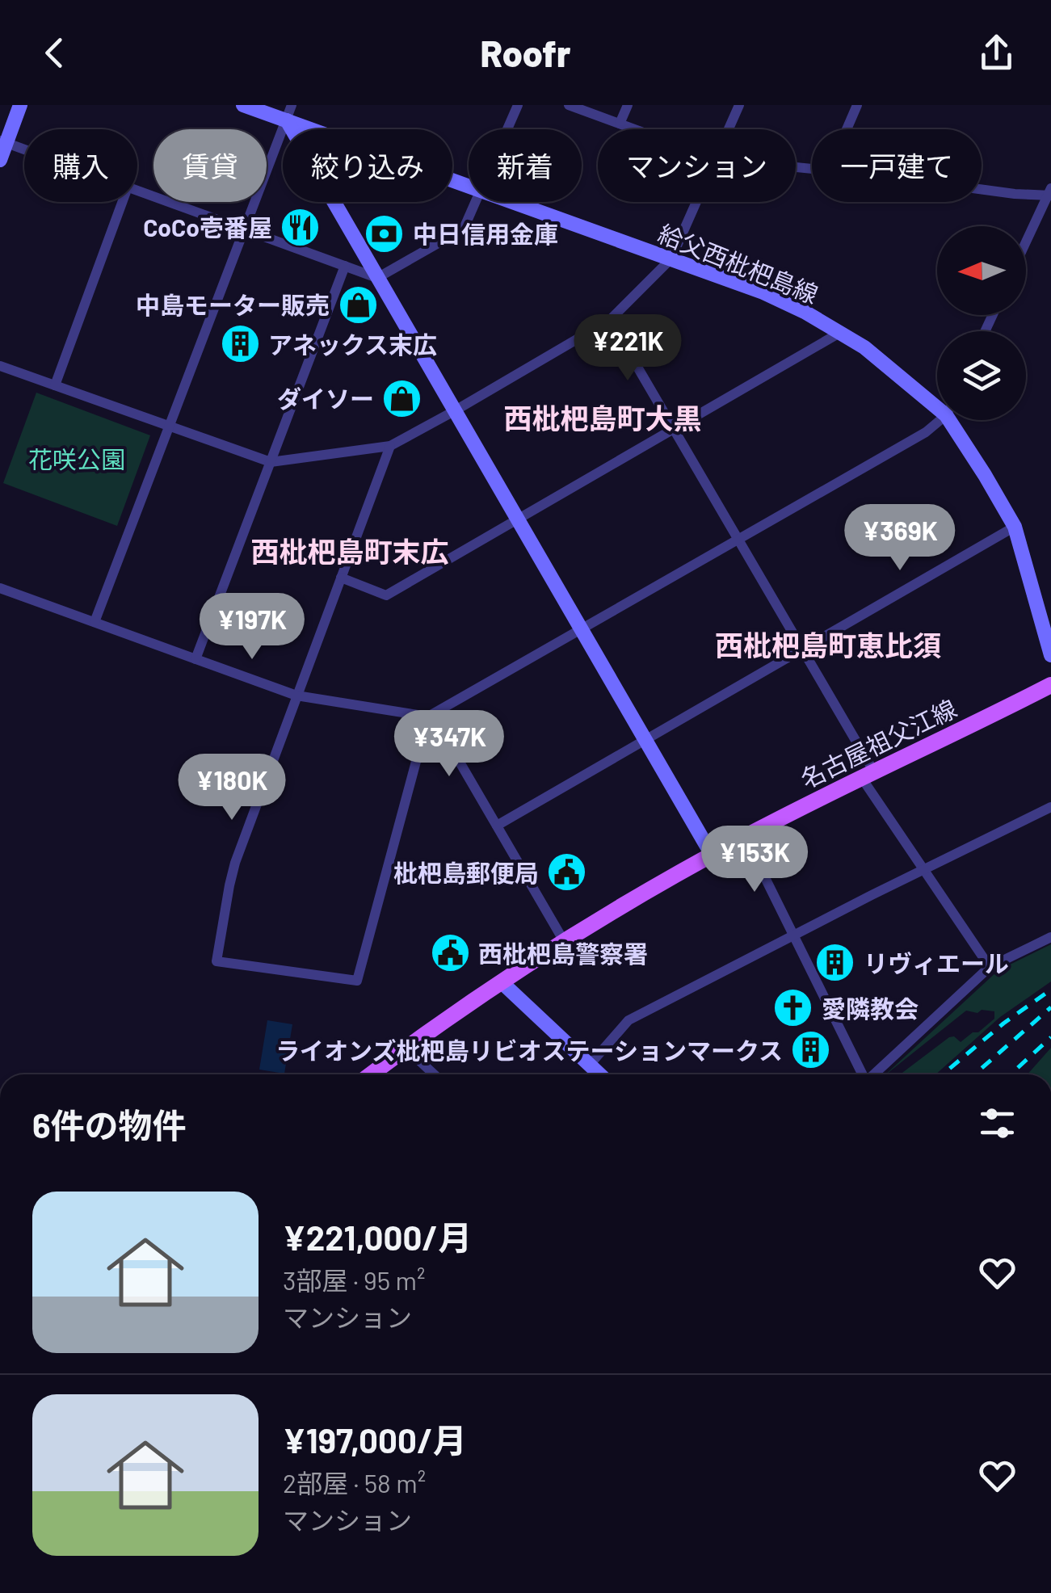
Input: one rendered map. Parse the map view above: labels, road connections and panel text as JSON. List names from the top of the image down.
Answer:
{
  "streets": {
    "main road": ["名古屋祖父江線"],
    "street": ["給父西枇杷島線"]
  },
  "districts": ["西枇杷島町大黒", "西枇杷島町末広", "西枇杷島町恵比須"],
  "parks": ["花咲公園"],
  "places": {
    "restaurant": ["CoCo壱番屋"],
    "bank": ["中日信用金庫"],
    "shop": ["中島モーター販売", "ダイソー"],
    "building": ["アネックス末広", "リヴィエール", "ライオンズ枇杷島リビオステーションマークス"],
    "public building": ["枇杷島郵便局", "西枇杷島警察署"],
    "church": ["愛隣教会"]
  },
  "north": "left",
  "page": {
    "header": "Roofr",
    "chip": [
      "購入",
      "賃貸",
      "絞り込み",
      "新着",
      "マンション",
      "一戸建て"
    ],
    "price": [
      "¥221K",
      "¥369K",
      "¥197K",
      "¥347K",
      "¥180K",
      "¥153K"
    ],
    "heading": "6件の物件",
    "list": [
      {
        "name": "¥221,000/月",
        "note": "3部屋 · 95 m² · マンション"
      },
      {
        "name": "¥197,000/月",
        "note": "2部屋 · 58 m² · マンション"
      }
    ]
  }
}
